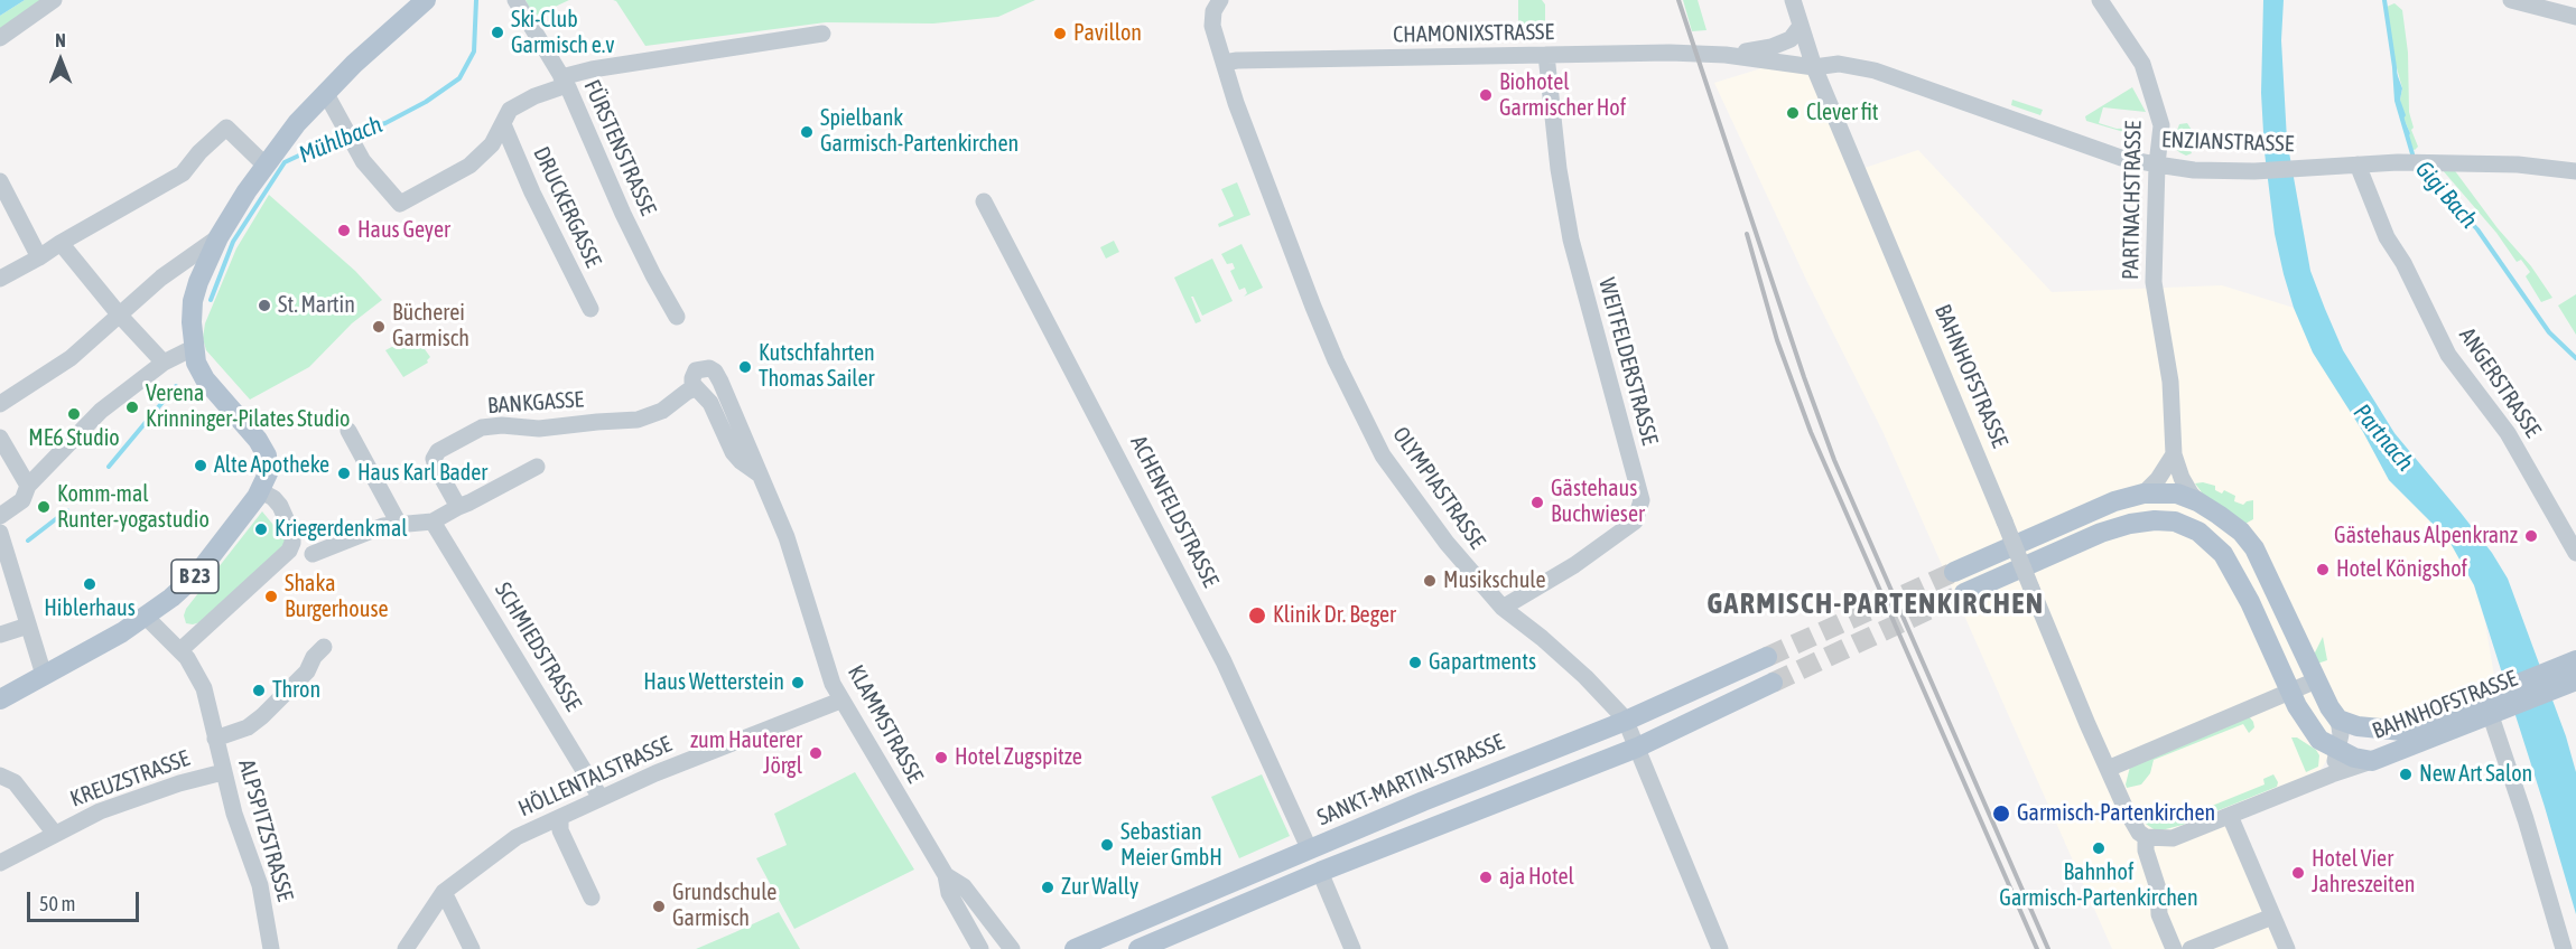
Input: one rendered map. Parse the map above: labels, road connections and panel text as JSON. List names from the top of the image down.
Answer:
{
  "streets": {
    "main road": ["BAHNHOFSTRASSE", "B 23", "SANKT-MARTIN-STRASSE"],
    "street": [
      "CHAMONIXSTRASSE",
      "ENZIANSTRASSE",
      "FÜRSTENSTRASSE",
      "PARTNACHSTRASSE",
      "DRUCKERGASSE",
      "WEITFELDERSTRASSE",
      "ANGERSTRASSE",
      "BANKGASSE",
      "OLYMPIASTRASSE",
      "ACHENFELDSTRASSE",
      "SCHMIEDSTRASSE",
      "KLAMMSTRASSE",
      "HÖLLENTALSTRASSE",
      "KREUZSTRASSE",
      "ALPSPITZSTRASSE"
    ]
  },
  "crossings": [
    ["CHAMONIXSTRASSE", "ENZIANSTRASSE"],
    ["CHAMONIXSTRASSE", "WEITFELDERSTRASSE"],
    ["CHAMONIXSTRASSE", "BAHNHOFSTRASSE"],
    ["CHAMONIXSTRASSE", "OLYMPIASTRASSE"],
    ["ENZIANSTRASSE", "PARTNACHSTRASSE"],
    ["ENZIANSTRASSE", "BAHNHOFSTRASSE"],
    ["ENZIANSTRASSE", "ANGERSTRASSE"],
    ["WEITFELDERSTRASSE", "OLYMPIASTRASSE"],
    ["BANKGASSE", "KLAMMSTRASSE"],
    ["OLYMPIASTRASSE", "SANKT-MARTIN-STRASSE"],
    ["ACHENFELDSTRASSE", "SANKT-MARTIN-STRASSE"],
    ["B 23", "ALPSPITZSTRASSE"],
    ["SCHMIEDSTRASSE", "HÖLLENTALSTRASSE"],
    ["KLAMMSTRASSE", "HÖLLENTALSTRASSE"],
    ["KREUZSTRASSE", "ALPSPITZSTRASSE"]
  ],
  "districts": ["GARMISCH-PARTENKIRCHEN"],
  "water": ["Mühlbach", "Gigi Bach", "Partnach"],
  "places": [
    "Ski-Club Garmisch e.v",
    "Pavillon",
    "Biohotel Garmischer Hof",
    "Clever fit",
    "Spielbank Garmisch-Partenkirchen",
    "Haus Geyer",
    "St. Martin",
    "Bücherei Garmisch",
    "Kutschfahrten Thomas Sailer",
    "Verena Krinninger-Pilates Studio",
    "ME6 Studio",
    "Alte Apotheke",
    "Haus Karl Bader",
    "Gästehaus Buchwieser",
    "Komm-mal Runter-yogastudio",
    "Kriegerdenkmal",
    "Gästehaus Alpenkranz",
    "Hotel Königshof",
    "Musikschule",
    "Hiblerhaus",
    "Shaka Burgerhouse",
    "Klinik Dr. Beger",
    "Gapartments",
    "Haus Wetterstein",
    "Thron",
    "zum Hauterer Jörgl",
    "Hotel Zugspitze",
    "New Art Salon",
    "Garmisch-Partenkirchen",
    "Sebastian Meier GmbH",
    "Bahnhof Garmisch-Partenkirchen",
    "Hotel Vier Jahreszeiten",
    "aja Hotel",
    "Zur Wally",
    "Grundschule Garmisch"
  ],
  "scale_bar": "50 m",
  "north": "top"
}
